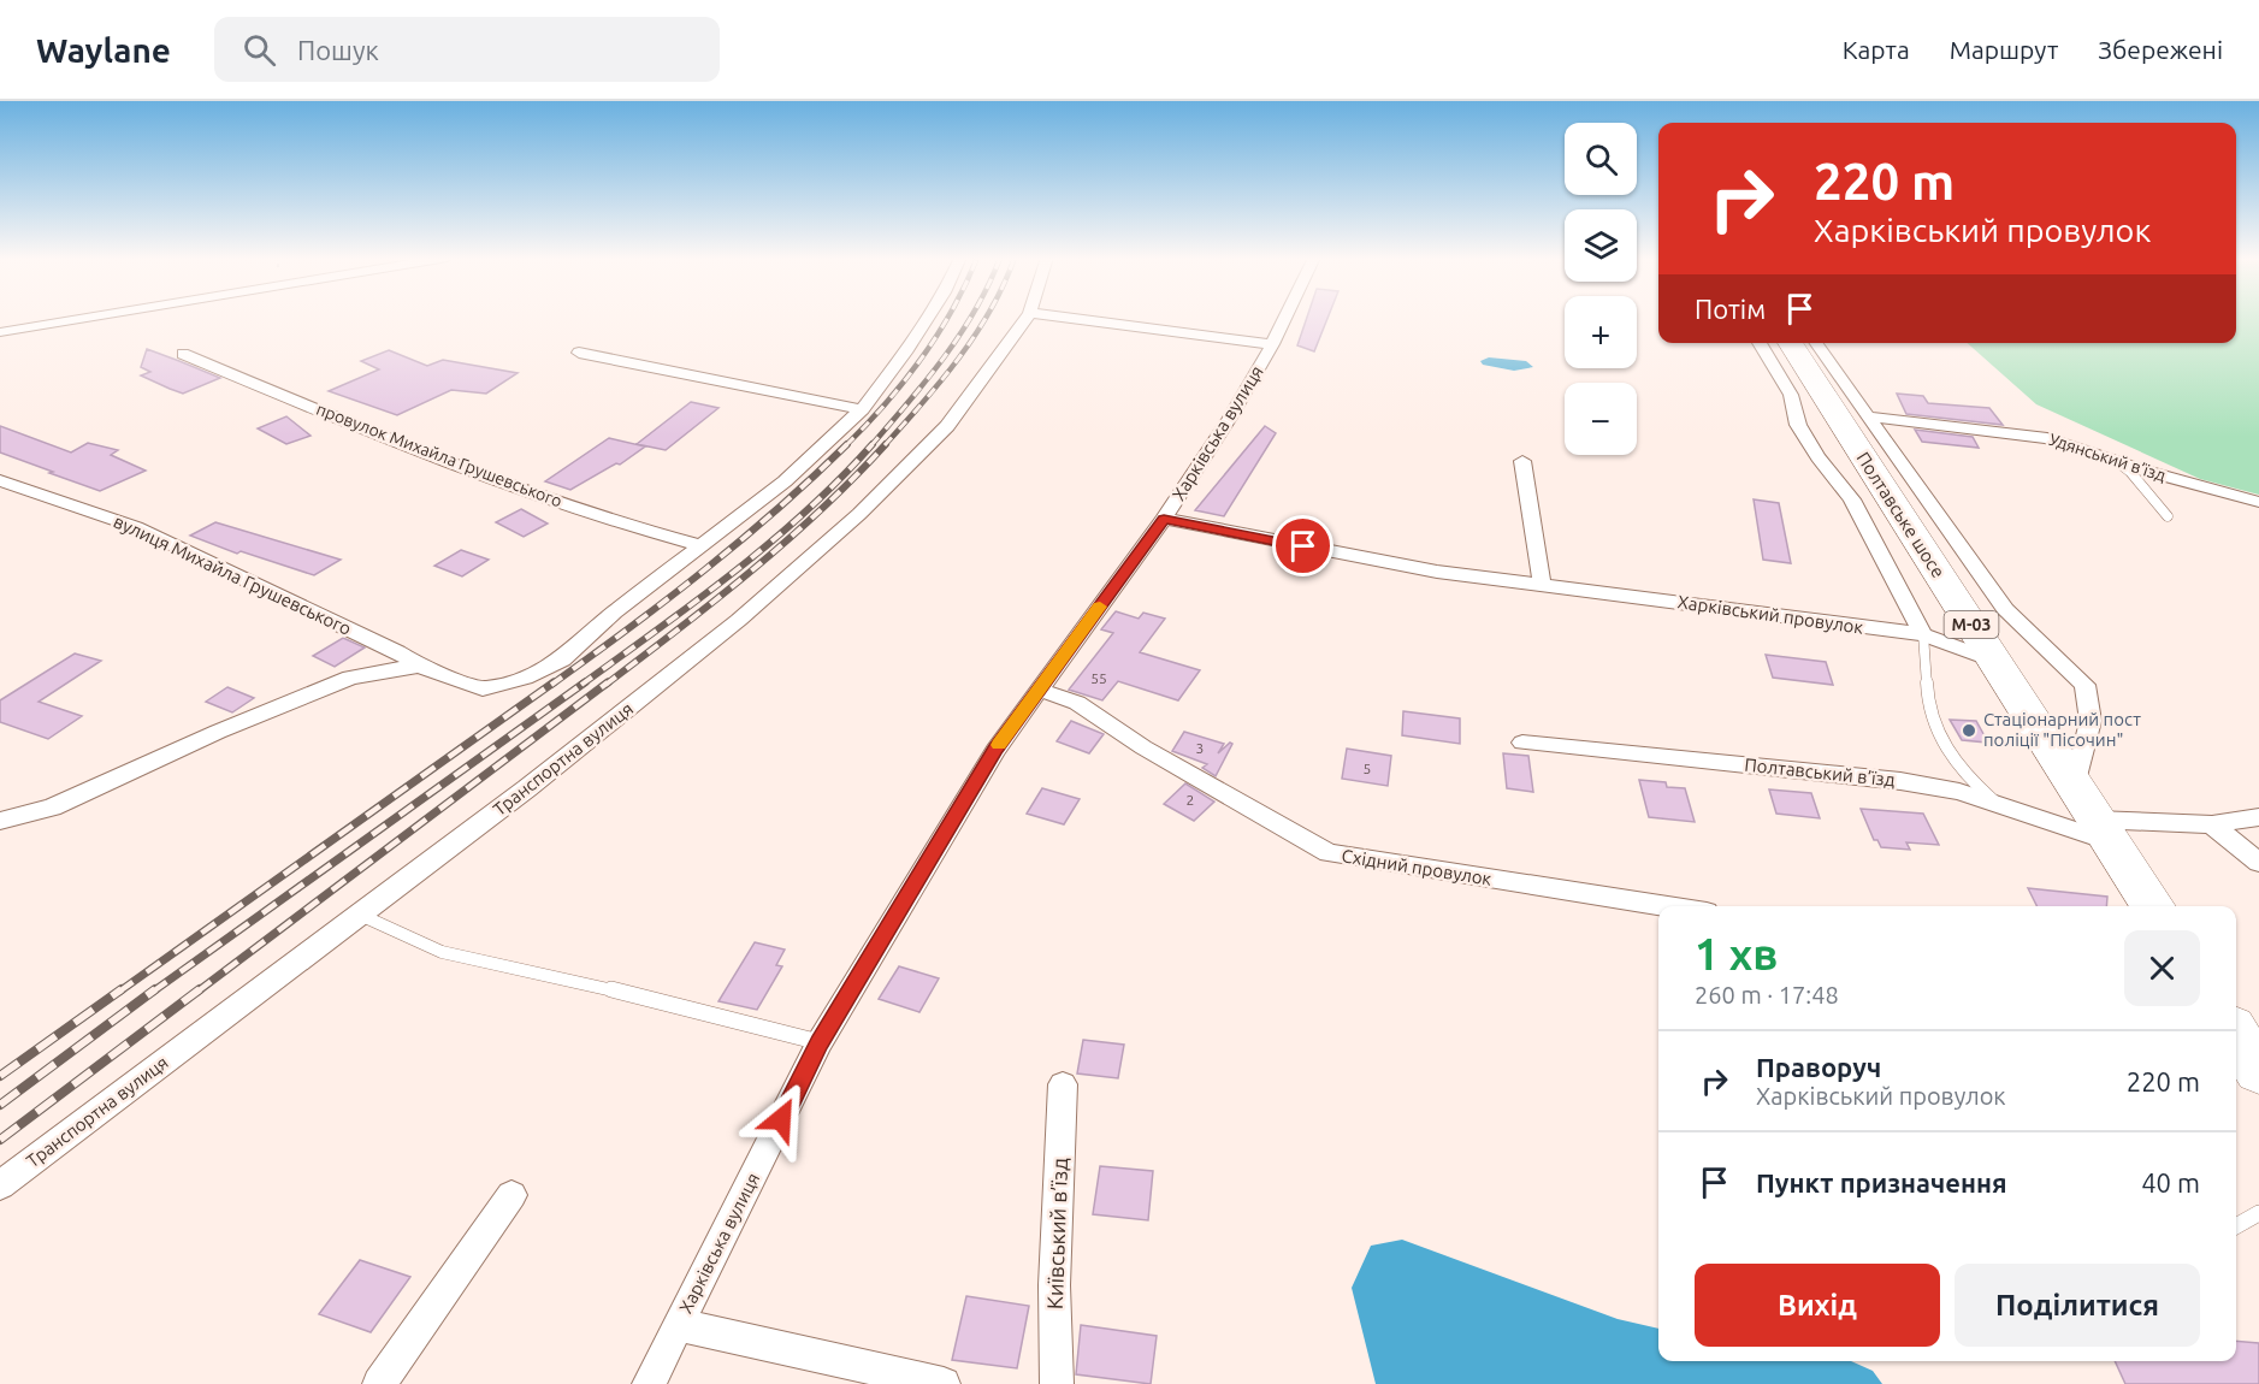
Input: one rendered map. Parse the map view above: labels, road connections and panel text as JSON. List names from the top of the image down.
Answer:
{
  "streets": {
    "highway": ["Полтавське шосе", "М-03"],
    "street": [
      "Харківська вулиця",
      "провулок Михайла Грушевського",
      "Удянський в’їзд",
      "вулиця Михайла Грушевського",
      "Харківський провулок",
      "Транспортна вулиця",
      "Полтавський в’їзд",
      "Східний провулок",
      "Київський в’їзд"
    ]
  },
  "crossings": [
    ["Харківська вулиця", "Харківський провулок"],
    ["Харківська вулиця", "Східний провулок"],
    ["Полтавське шосе", "Харківський провулок"],
    ["Полтавське шосе", "Полтавський в’їзд"]
  ],
  "places": ["Стаціонарний пост поліції \"Пісочин\""],
  "house_numbers": [
    "55",
    "3",
    "5",
    "2"
  ],
  "page": {
    "header": "Waylane",
    "search": "Пошук",
    "nav": ["Карта", "Маршрут", "Збережені"],
    "map_buttons": ["+", "−"],
    "turn": ["220 m", "Харківський провулок"],
    "then": "Потім",
    "heading": ["1 хв", "260 m · 17:48"],
    "list": [
      {
        "name": "Праворуч",
        "note": "Харківський провулок",
        "value": "220 m"
      },
      {
        "name": "Пункт призначення",
        "value": "40 m"
      }
    ],
    "buttons": ["Вихід", "Поділитися"]
  }
}
